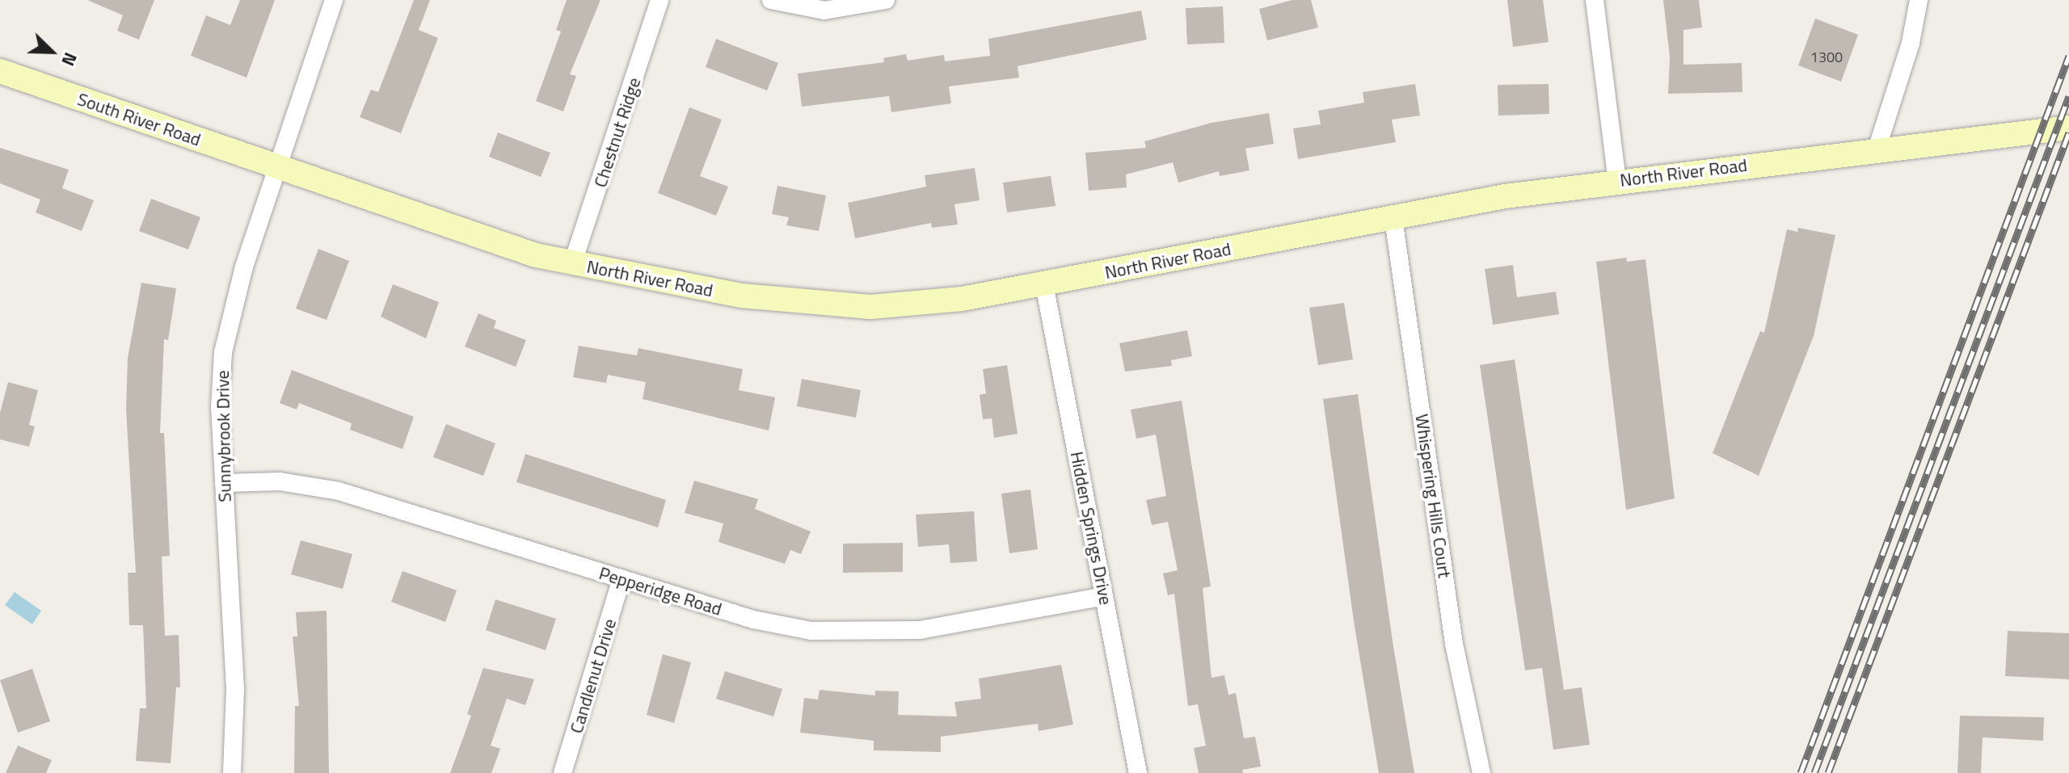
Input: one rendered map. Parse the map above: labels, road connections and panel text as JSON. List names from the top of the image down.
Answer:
{
  "streets": {
    "street": [
      "South River Road",
      "Chestnut Ridge",
      "North River Road",
      "Sunnybrook Drive",
      "Whispering Hills Court",
      "Hidden Springs Drive",
      "Pepperidge Road",
      "Candlenut Drive"
    ]
  },
  "crossings": [
    ["South River Road", "North River Road"],
    ["South River Road", "Sunnybrook Drive"],
    ["Chestnut Ridge", "North River Road"],
    ["North River Road", "Sunnybrook Drive"],
    ["North River Road", "Whispering Hills Court"],
    ["North River Road", "Hidden Springs Drive"],
    ["Sunnybrook Drive", "Pepperidge Road"],
    ["Hidden Springs Drive", "Pepperidge Road"],
    ["Pepperidge Road", "Candlenut Drive"]
  ],
  "house_numbers": ["1300"],
  "north": "bottom right"
}
